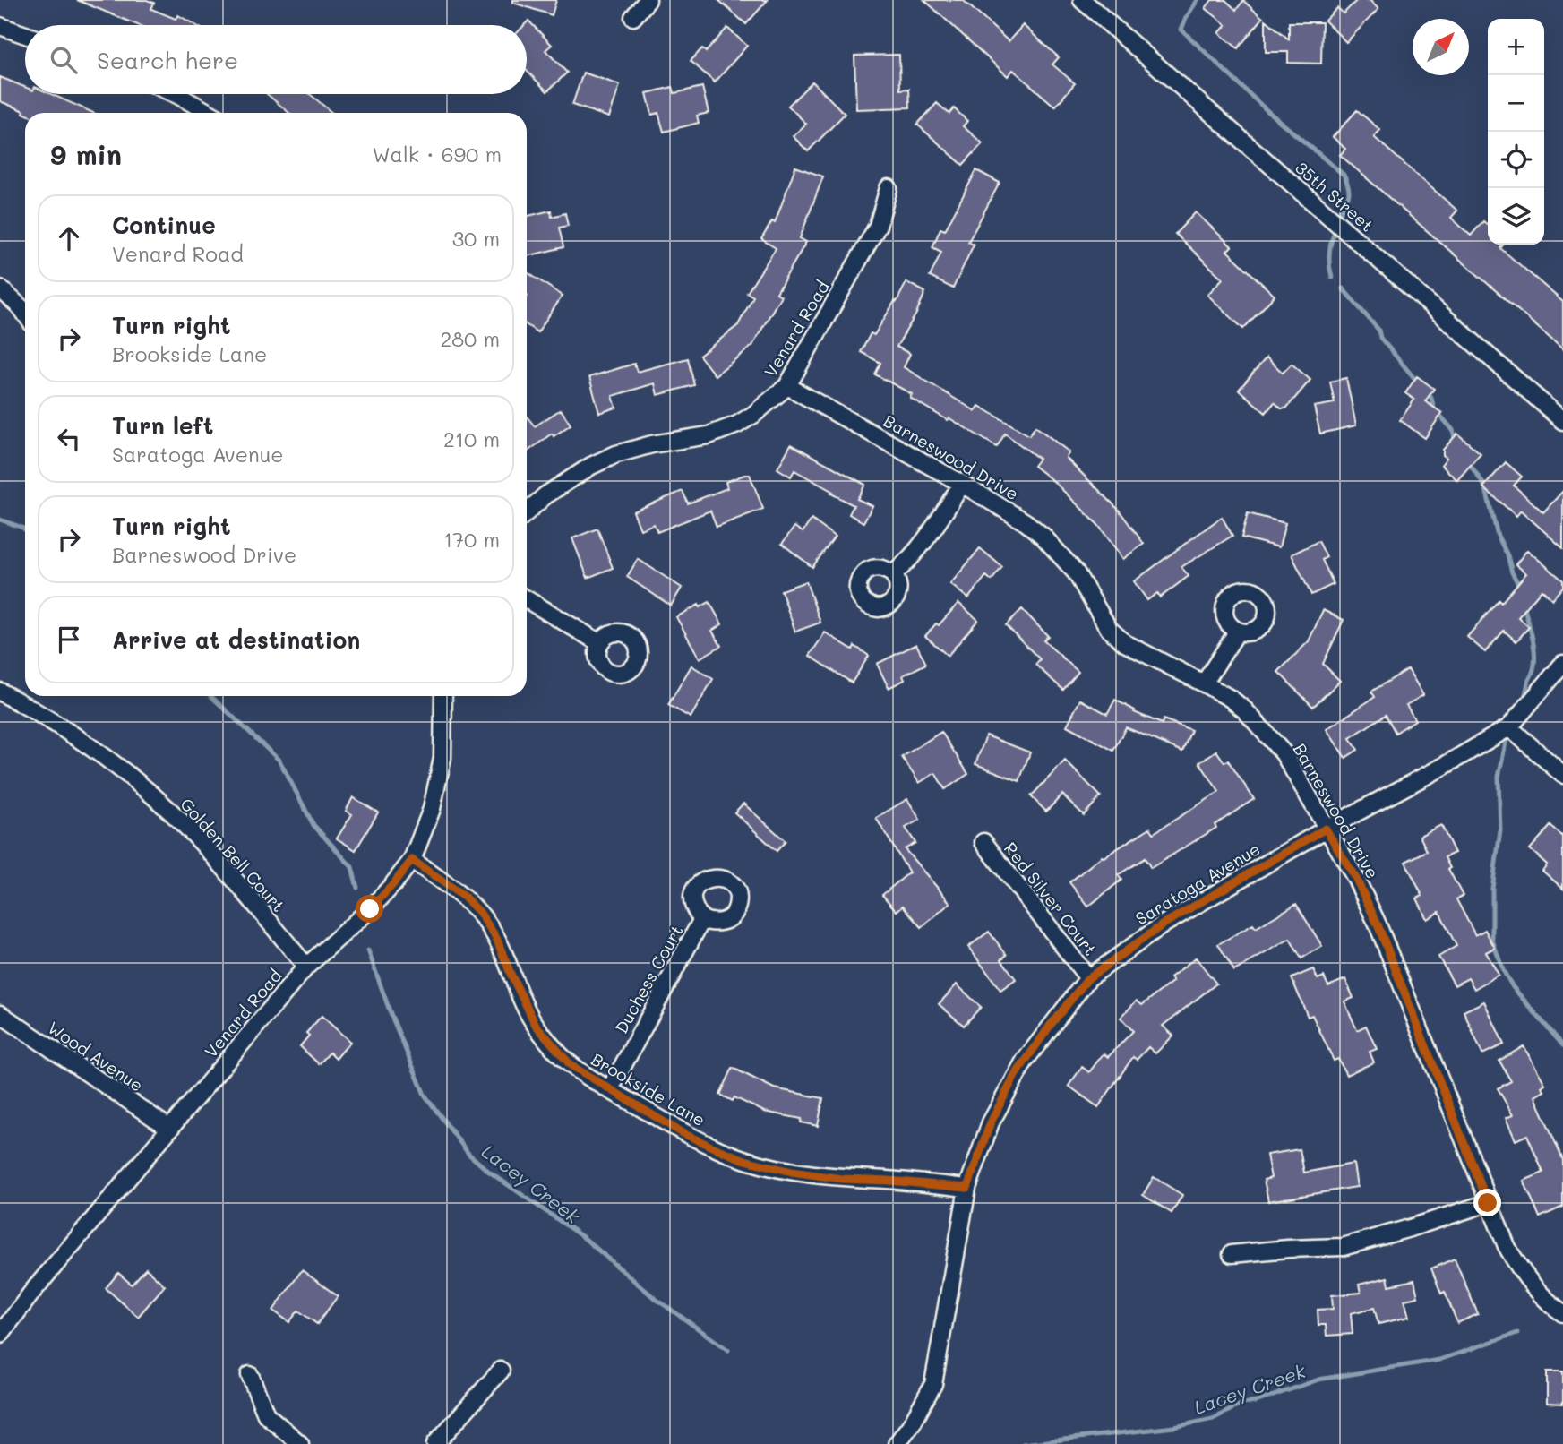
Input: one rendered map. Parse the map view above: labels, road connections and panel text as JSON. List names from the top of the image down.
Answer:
{
  "streets": {
    "street": [
      "35th Street",
      "Venard Road",
      "Barneswood Drive",
      "Golden Bell Court",
      "Saratoga Avenue",
      "Red Silver Court",
      "Duchess Court",
      "Wood Avenue",
      "Brookside Lane"
    ]
  },
  "crossings": [
    ["Venard Road", "Barneswood Drive"],
    ["Venard Road", "Golden Bell Court"],
    ["Venard Road", "Wood Avenue"],
    ["Venard Road", "Brookside Lane"],
    ["Barneswood Drive", "Saratoga Avenue"],
    ["Saratoga Avenue", "Red Silver Court"],
    ["Saratoga Avenue", "Brookside Lane"],
    ["Duchess Court", "Brookside Lane"]
  ],
  "water": ["Lacey Creek"],
  "north": "top right",
  "page": {
    "map_buttons": ["+", "−"],
    "search": "Search here",
    "heading": ["9 min", "Walk · 690 m"],
    "list": [
      ["Continue", "Venard Road", "30 m"],
      ["Turn right", "Brookside Lane", "280 m"],
      ["Turn left", "Saratoga Avenue", "210 m"],
      ["Turn right", "Barneswood Drive", "170 m"],
      "Arrive at destination"
    ]
  }
}
